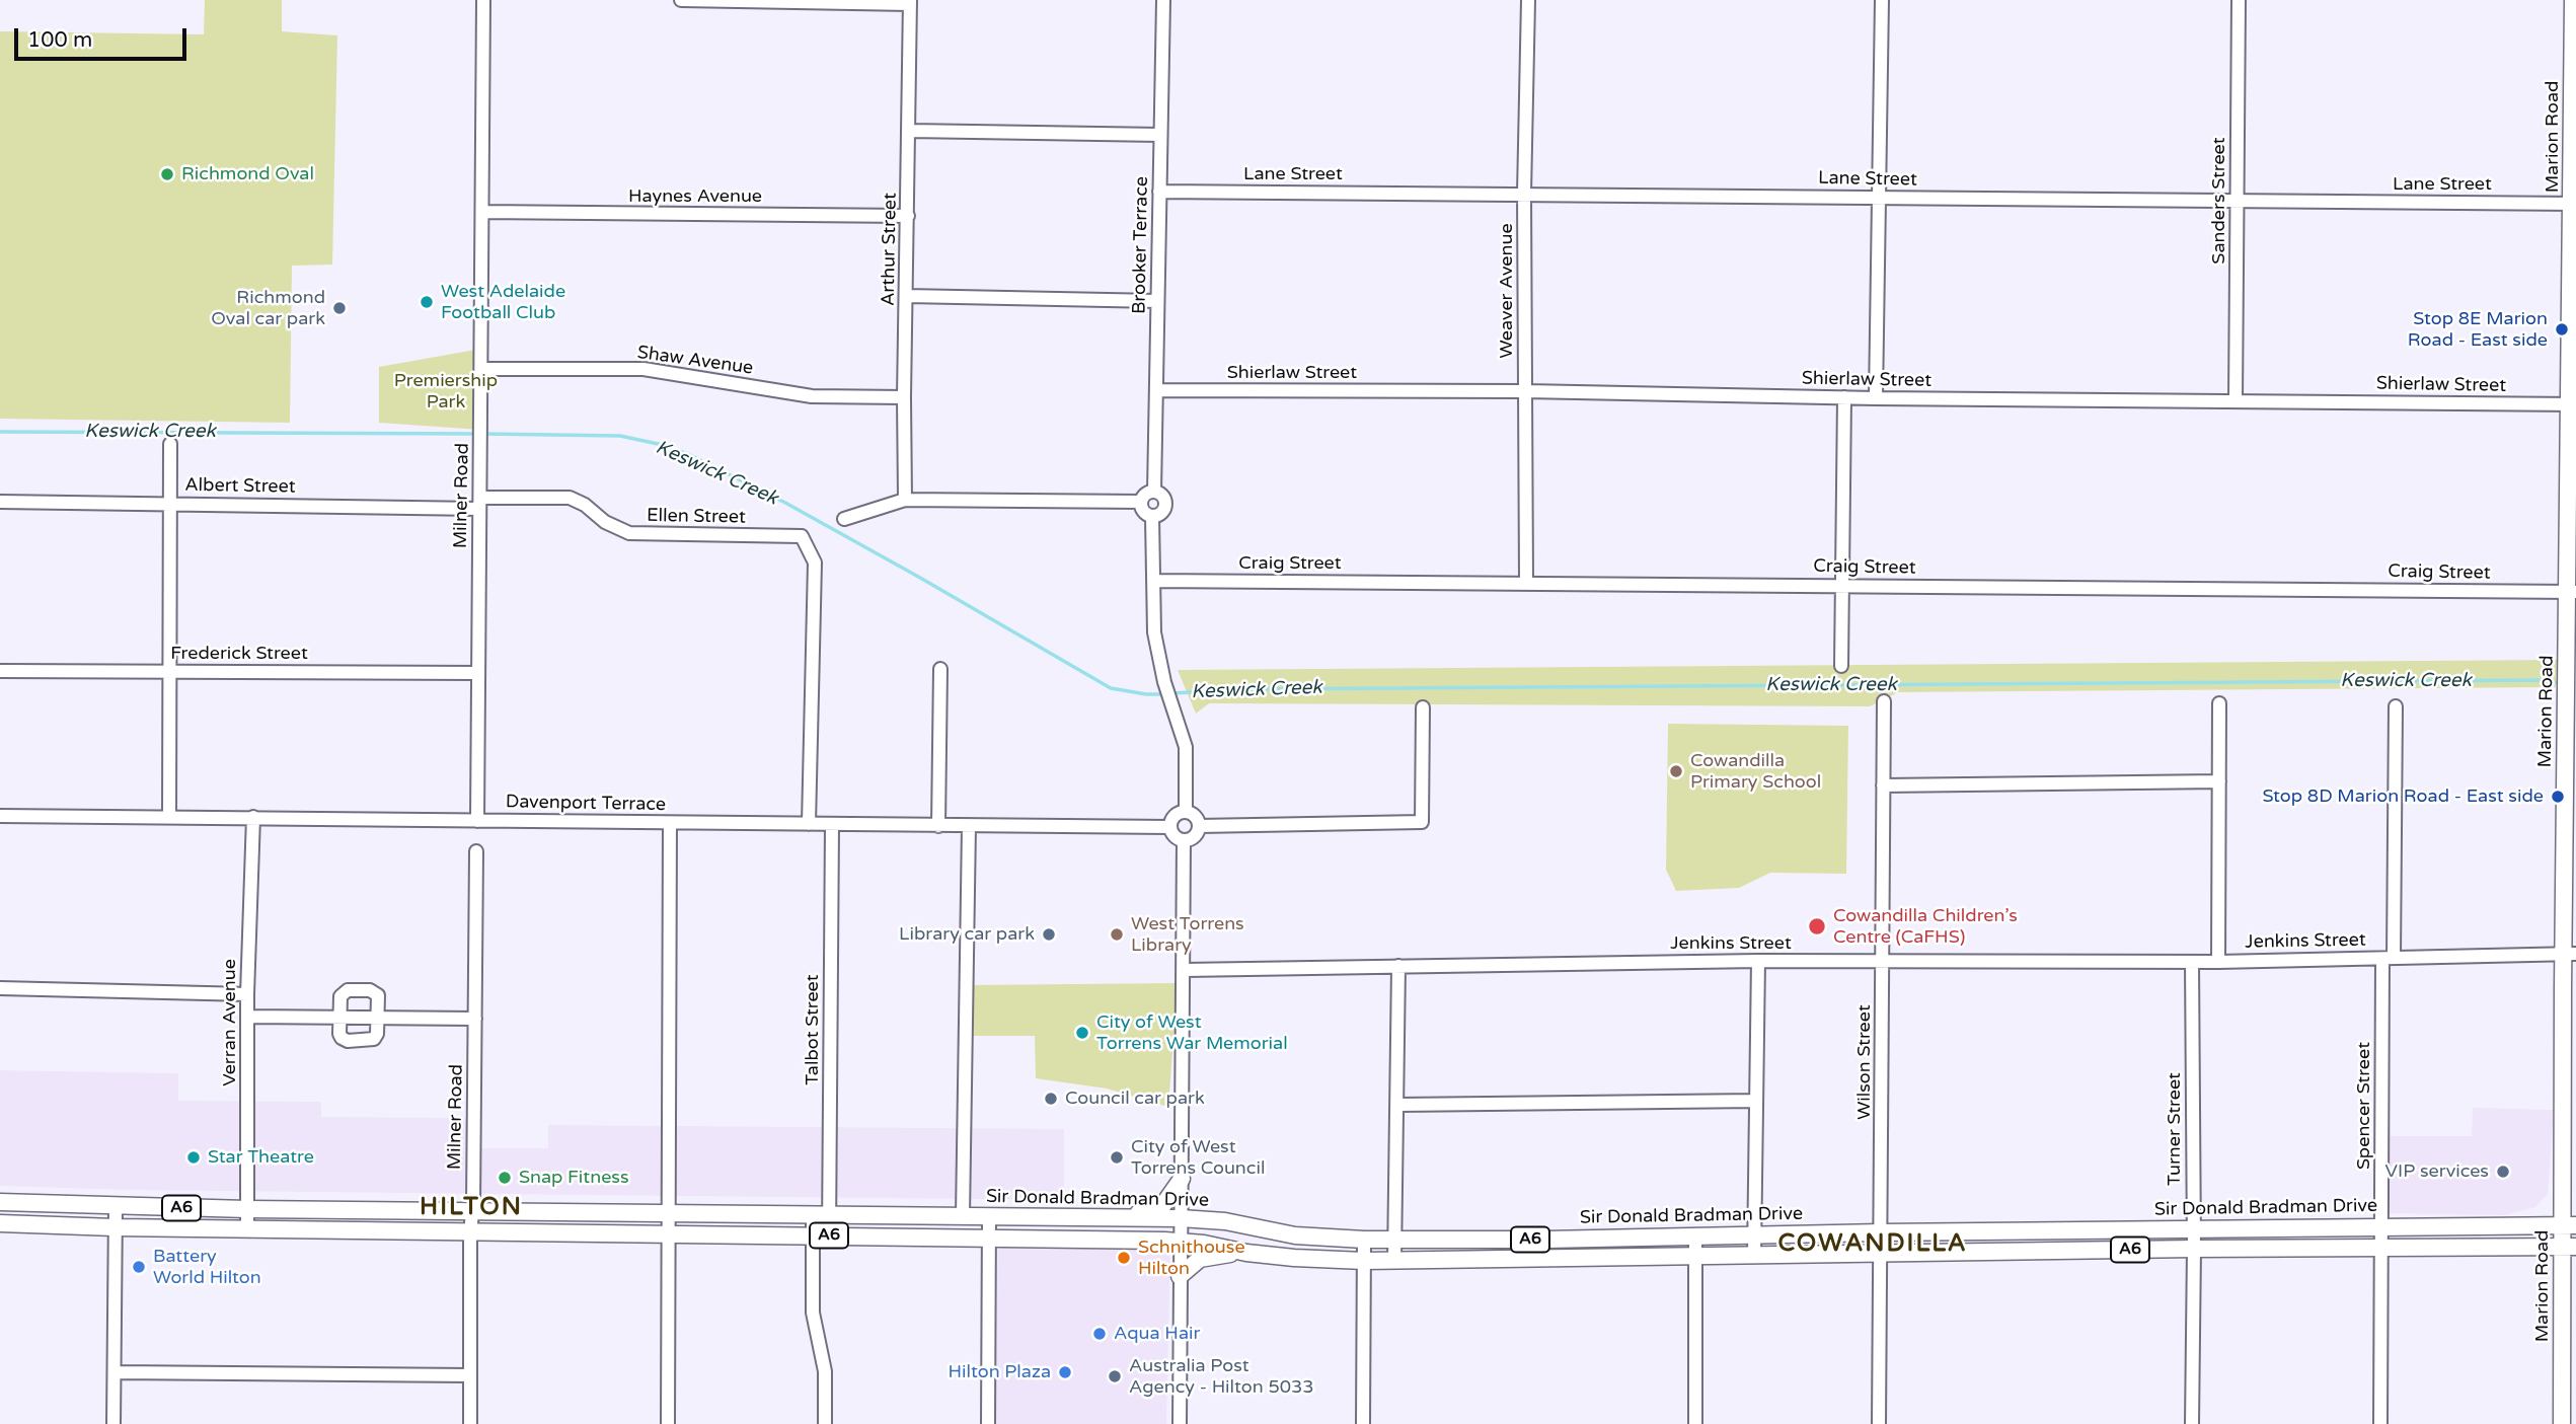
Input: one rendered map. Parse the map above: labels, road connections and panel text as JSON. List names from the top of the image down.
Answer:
{
  "streets": {
    "main road": ["Marion Road", "Sir Donald Bradman Drive", "A6"],
    "street": [
      "Lane Street",
      "Haynes Avenue",
      "Sanders Street",
      "Brooker Terrace",
      "Arthur Street",
      "Weaver Avenue",
      "Shaw Avenue",
      "Shierlaw Street",
      "Albert Street",
      "Milner Road",
      "Ellen Street",
      "Craig Street",
      "Frederick Street",
      "Davenport Terrace",
      "Jenkins Street",
      "Verran Avenue",
      "Talbot Street",
      "Wilson Street",
      "Spencer Street",
      "Turner Street"
    ]
  },
  "crossings": [
    ["Marion Road", "Lane Street"],
    ["Marion Road", "Shierlaw Street"],
    ["Marion Road", "Craig Street"],
    ["Marion Road", "Jenkins Street"],
    ["Marion Road", "Sir Donald Bradman Drive"],
    ["Marion Road", "A6"],
    ["Lane Street", "Sanders Street"],
    ["Lane Street", "Brooker Terrace"],
    ["Lane Street", "Weaver Avenue"],
    ["Haynes Avenue", "Arthur Street"],
    ["Haynes Avenue", "Milner Road"],
    ["Sanders Street", "Shierlaw Street"],
    ["Brooker Terrace", "Shierlaw Street"],
    ["Arthur Street", "Shaw Avenue"],
    ["Weaver Avenue", "Shierlaw Street"],
    ["Weaver Avenue", "Craig Street"],
    ["Shaw Avenue", "Milner Road"],
    ["Albert Street", "Milner Road"],
    ["Albert Street", "Ellen Street"],
    ["Milner Road", "Ellen Street"],
    ["Milner Road", "Frederick Street"],
    ["Milner Road", "Davenport Terrace"],
    ["Milner Road", "Sir Donald Bradman Drive"],
    ["Milner Road", "A6"],
    ["Ellen Street", "Davenport Terrace"],
    ["Davenport Terrace", "Verran Avenue"],
    ["Davenport Terrace", "Talbot Street"],
    ["Jenkins Street", "Wilson Street"],
    ["Jenkins Street", "Spencer Street"],
    ["Jenkins Street", "Turner Street"],
    ["Verran Avenue", "Sir Donald Bradman Drive"],
    ["Verran Avenue", "A6"],
    ["Talbot Street", "Sir Donald Bradman Drive"],
    ["Talbot Street", "A6"],
    ["Wilson Street", "Sir Donald Bradman Drive"],
    ["Wilson Street", "A6"],
    ["Spencer Street", "Sir Donald Bradman Drive"],
    ["Spencer Street", "A6"],
    ["Turner Street", "Sir Donald Bradman Drive"],
    ["Turner Street", "A6"]
  ],
  "districts": ["HILTON", "COWANDILLA"],
  "water": ["Keswick Creek"],
  "parks": ["Premiership Park"],
  "places": [
    "Richmond Oval",
    "West Adelaide Football Club",
    "Richmond Oval car park",
    "Stop 8E Marion Road - East side",
    "Cowandilla Primary School",
    "Stop 8D Marion Road - East side",
    "Cowandilla Children’s Centre (CaFHS)",
    "Library car park",
    "West Torrens Library",
    "City of West Torrens War Memorial",
    "Council car park",
    "Star Theatre",
    "City of West Torrens Council",
    "VIP services",
    "Snap Fitness",
    "Schnithouse Hilton",
    "Battery World Hilton",
    "Aqua Hair",
    "Hilton Plaza",
    "Australia Post Agency - Hilton 5033"
  ],
  "scale_bar": "100 m"
}
